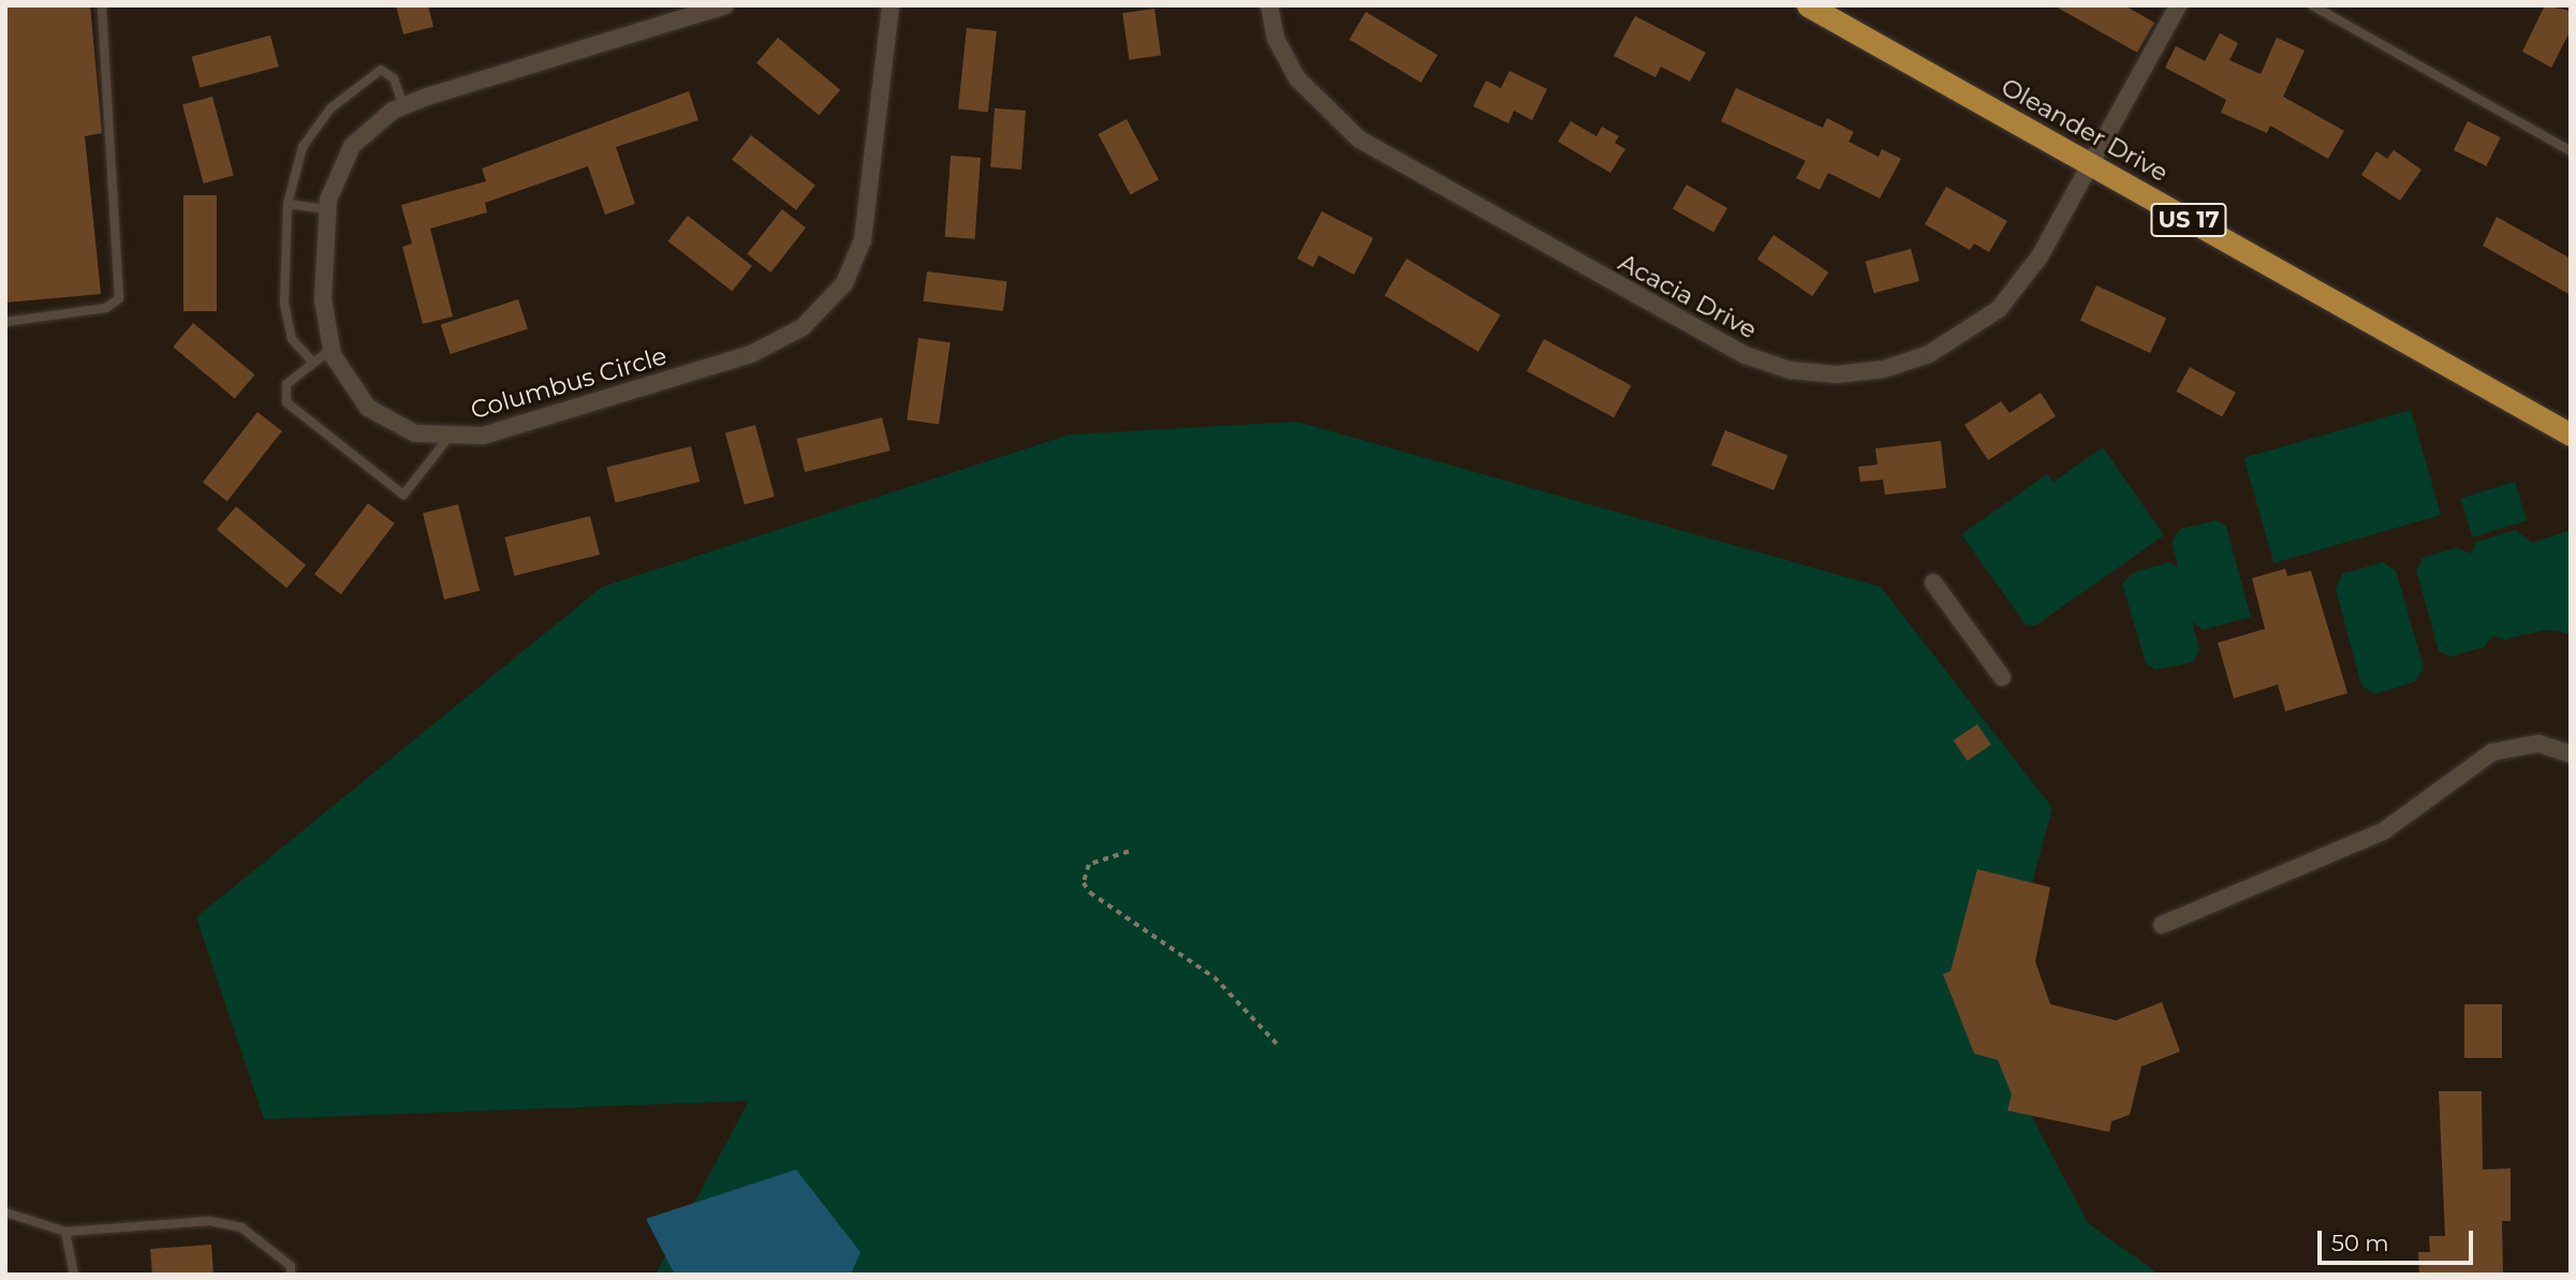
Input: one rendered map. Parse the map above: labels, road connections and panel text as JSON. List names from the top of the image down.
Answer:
{
  "streets": {
    "main road": ["Oleander Drive", "US 17"],
    "street": ["Acacia Drive", "Columbus Circle"]
  },
  "crossings": [
    ["Oleander Drive", "Acacia Drive"]
  ],
  "scale_bar": "50 m"
}
